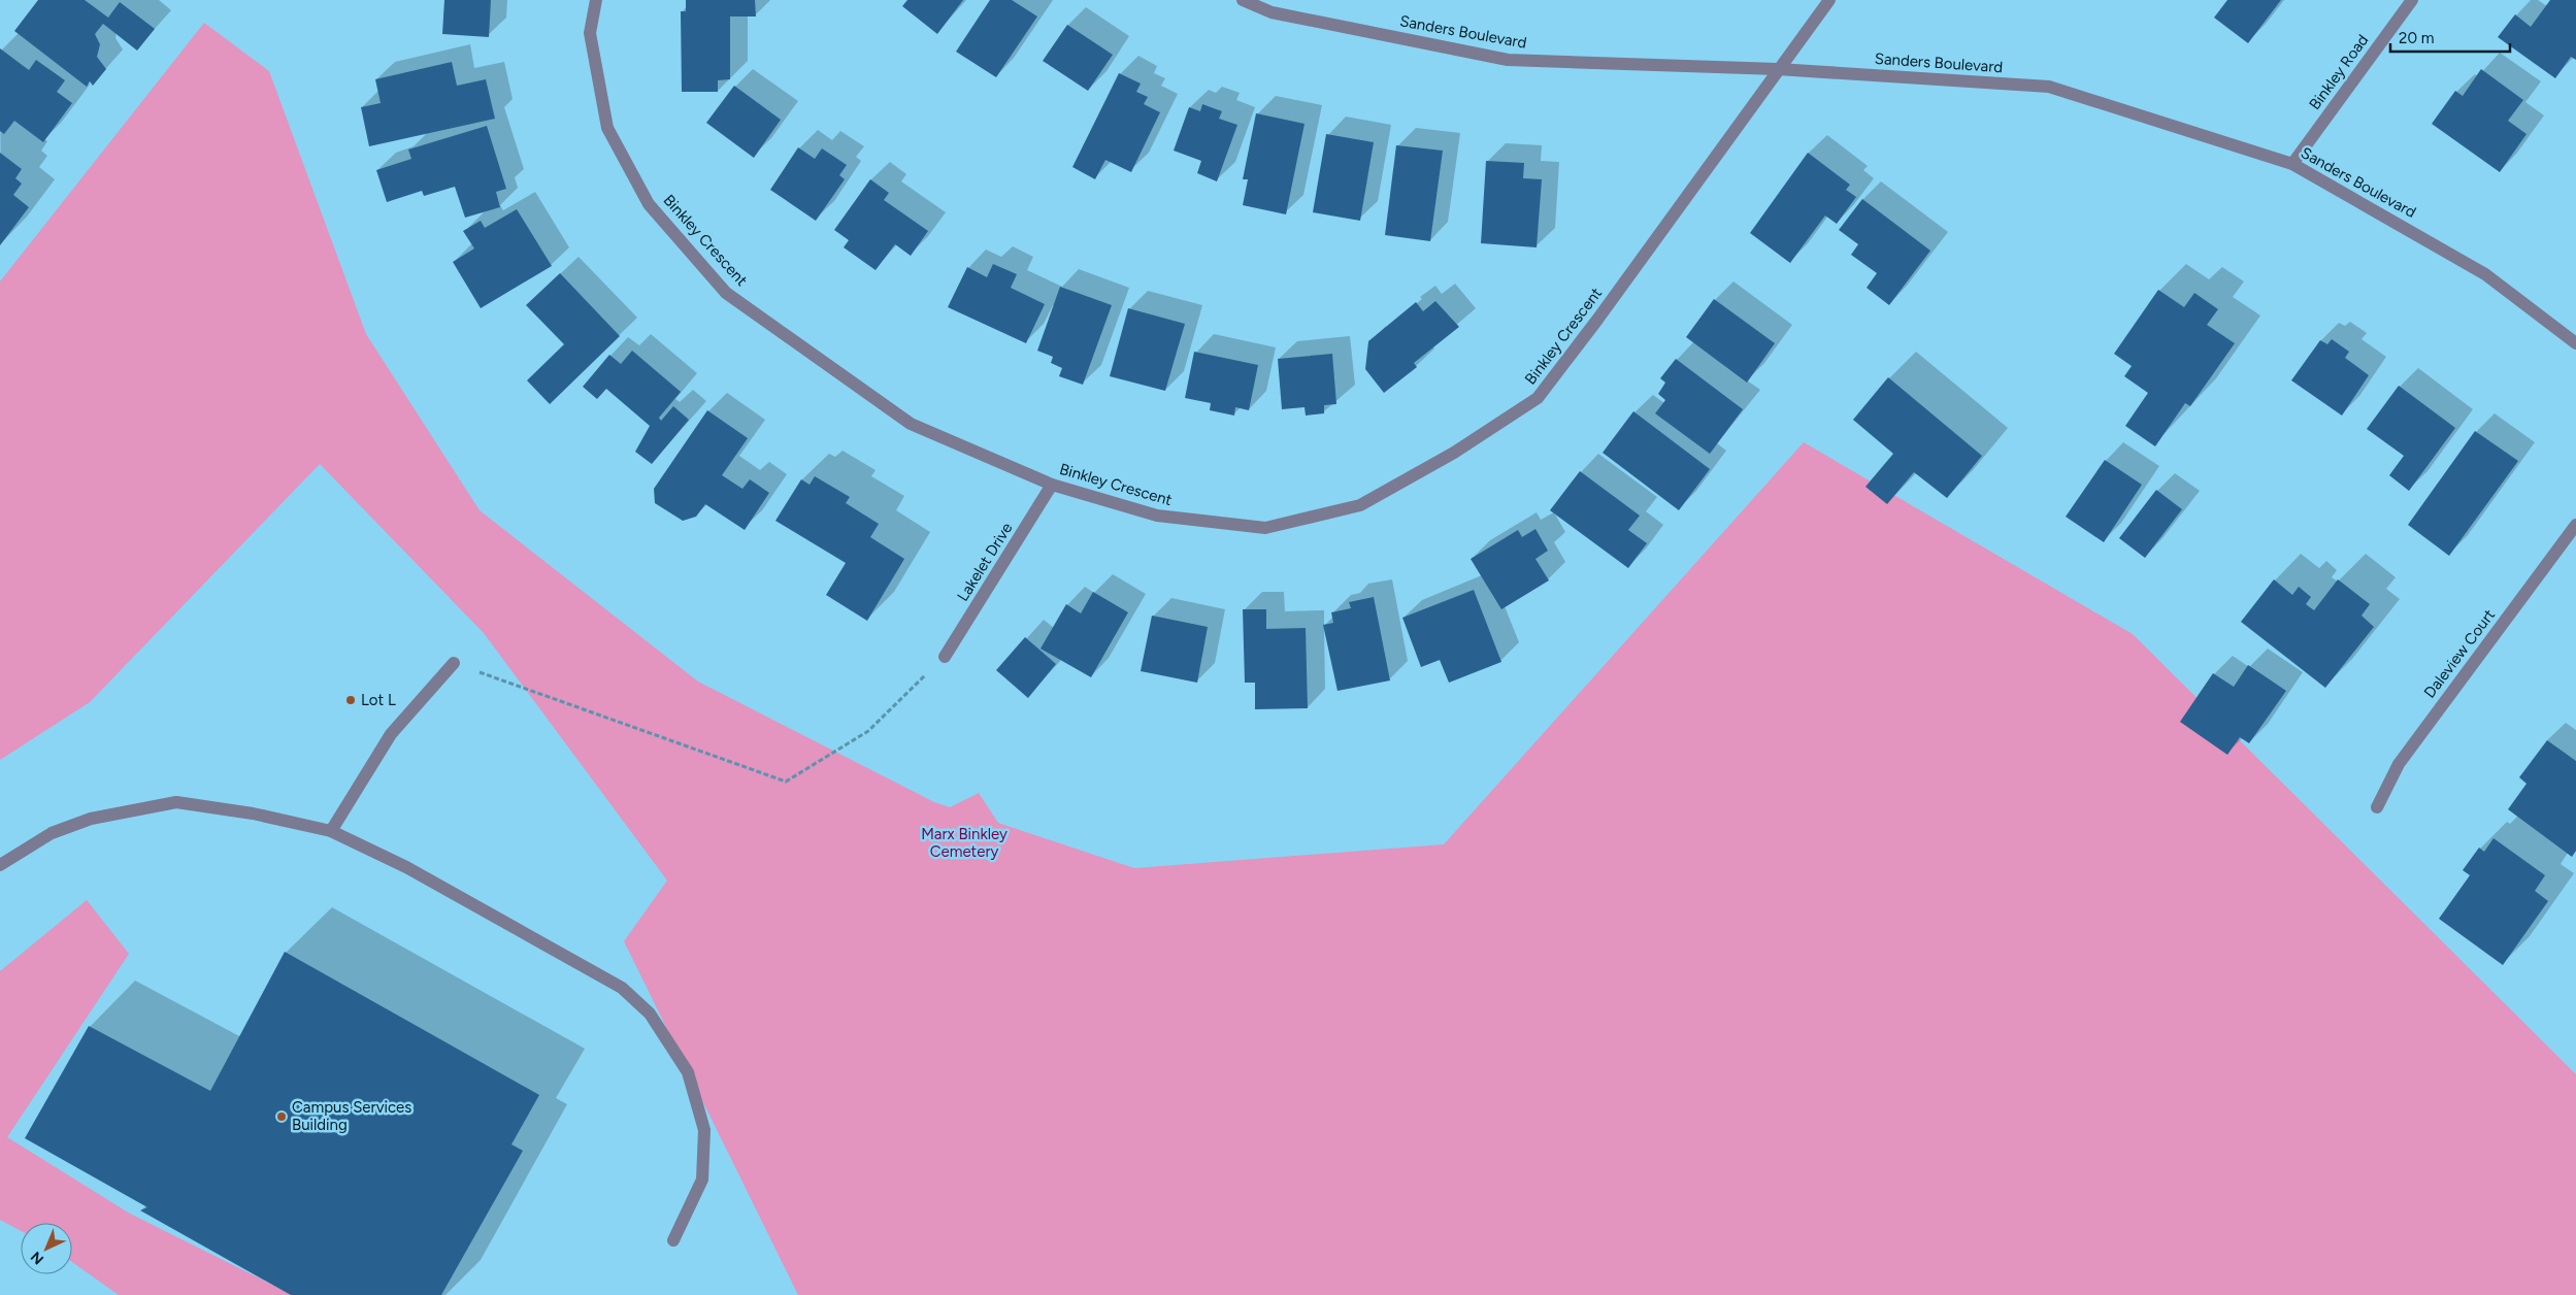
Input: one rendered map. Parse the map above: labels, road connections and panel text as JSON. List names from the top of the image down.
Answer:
{
  "streets": {
    "street": [
      "Sanders Boulevard",
      "Binkley Road",
      "Binkley Crescent",
      "Lakelet Drive",
      "Daleview Court"
    ]
  },
  "crossings": [
    ["Sanders Boulevard", "Binkley Road"],
    ["Sanders Boulevard", "Binkley Crescent"],
    ["Binkley Crescent", "Lakelet Drive"]
  ],
  "parks": ["Marx Binkley Cemetery"],
  "places": ["Lot L", "Campus Services Building"],
  "scale_bar": "20 m",
  "north": "bottom left"
}
